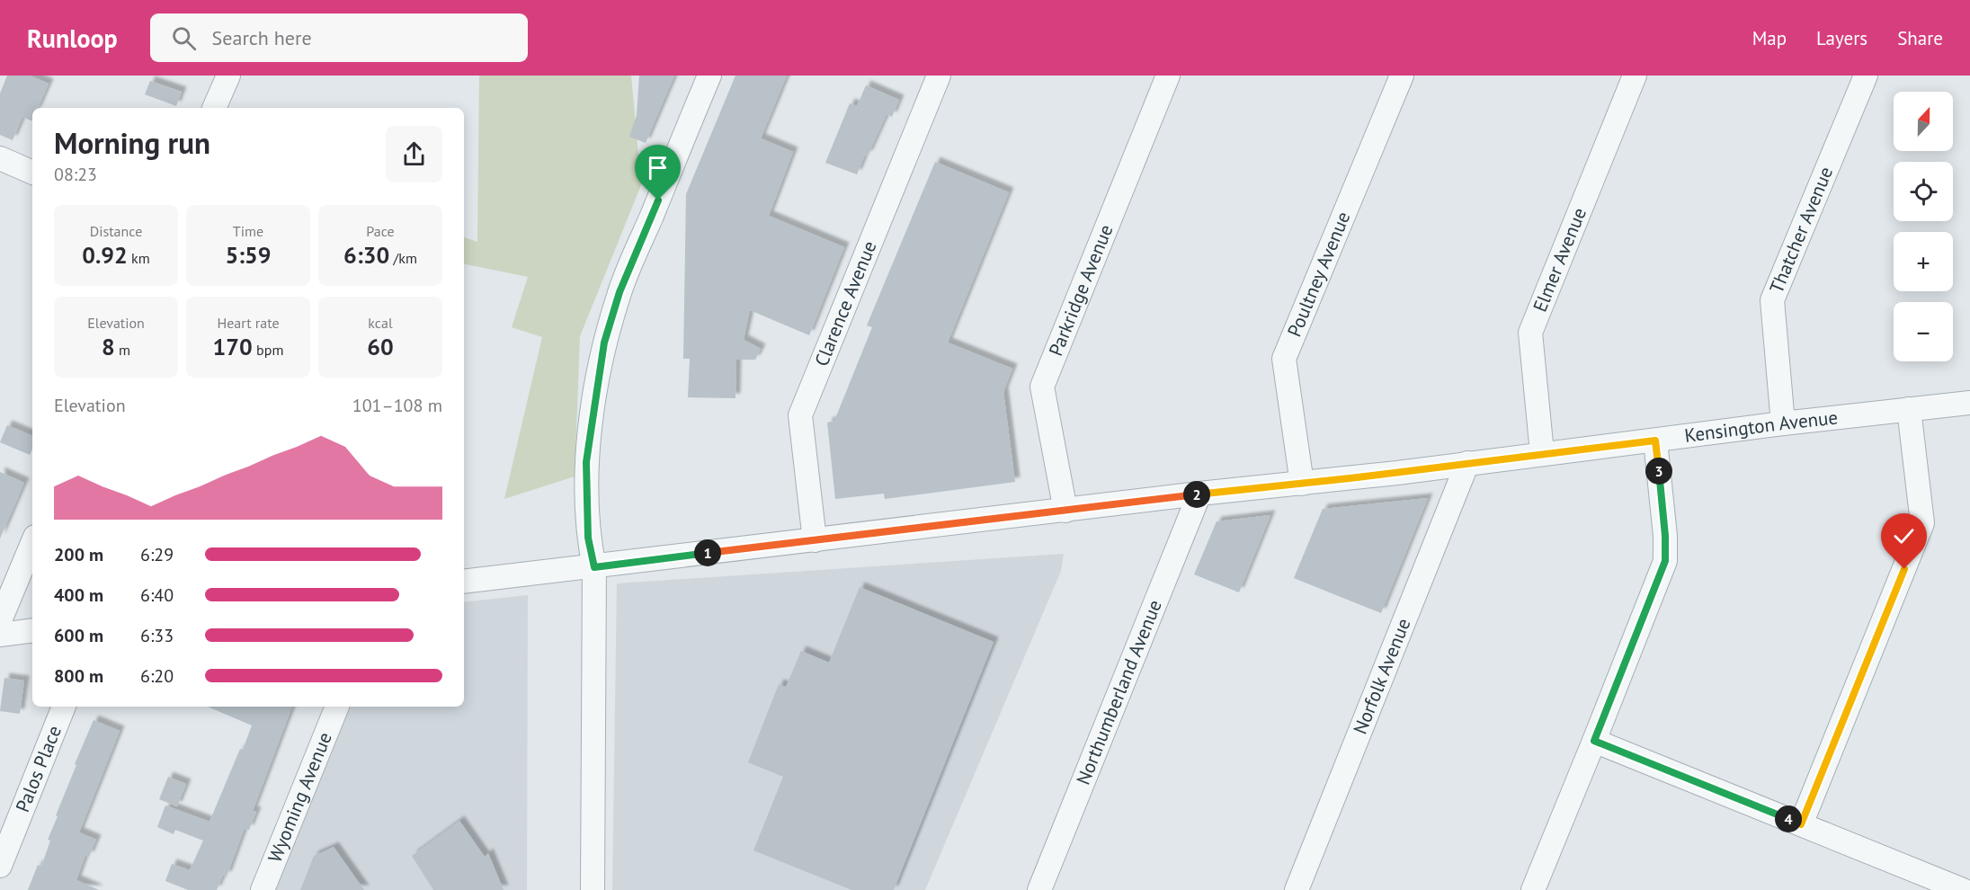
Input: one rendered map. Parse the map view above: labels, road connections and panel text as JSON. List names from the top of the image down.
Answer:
{
  "streets": {
    "street": [
      "Thatcher Avenue",
      "Elmer Avenue",
      "Poultney Avenue",
      "Parkridge Avenue",
      "Clarence Avenue",
      "Kensington Avenue",
      "Norfolk Avenue",
      "Northumberland Avenue",
      "Palos Place",
      "Wyoming Avenue"
    ]
  },
  "crossings": [
    ["Thatcher Avenue", "Kensington Avenue"],
    ["Elmer Avenue", "Kensington Avenue"],
    ["Poultney Avenue", "Kensington Avenue"],
    ["Parkridge Avenue", "Kensington Avenue"],
    ["Clarence Avenue", "Kensington Avenue"],
    ["Kensington Avenue", "Norfolk Avenue"],
    ["Kensington Avenue", "Northumberland Avenue"]
  ],
  "north": "top",
  "page": {
    "header": "Runloop",
    "search": "Search here",
    "nav": ["Map", "Layers", "Share"],
    "map_buttons": ["+", "−"],
    "heading": ["Morning run", "08:23"],
    "stats": [
      ["Distance", "0.92 km"],
      ["Time", "5:59"],
      ["Pace", "6:30 /km"],
      ["Elevation", "8 m"],
      ["Heart rate", "170 bpm"],
      ["kcal", "60"]
    ],
    "chart": ["Elevation", "101–108 m"],
    "pins": [
      "3",
      "2",
      "1",
      "4"
    ],
    "list": [
      {
        "name": "200 m",
        "note": "6:29"
      },
      {
        "name": "400 m",
        "note": "6:40"
      },
      {
        "name": "600 m",
        "note": "6:33"
      },
      {
        "name": "800 m",
        "note": "6:20"
      }
    ]
  }
}
